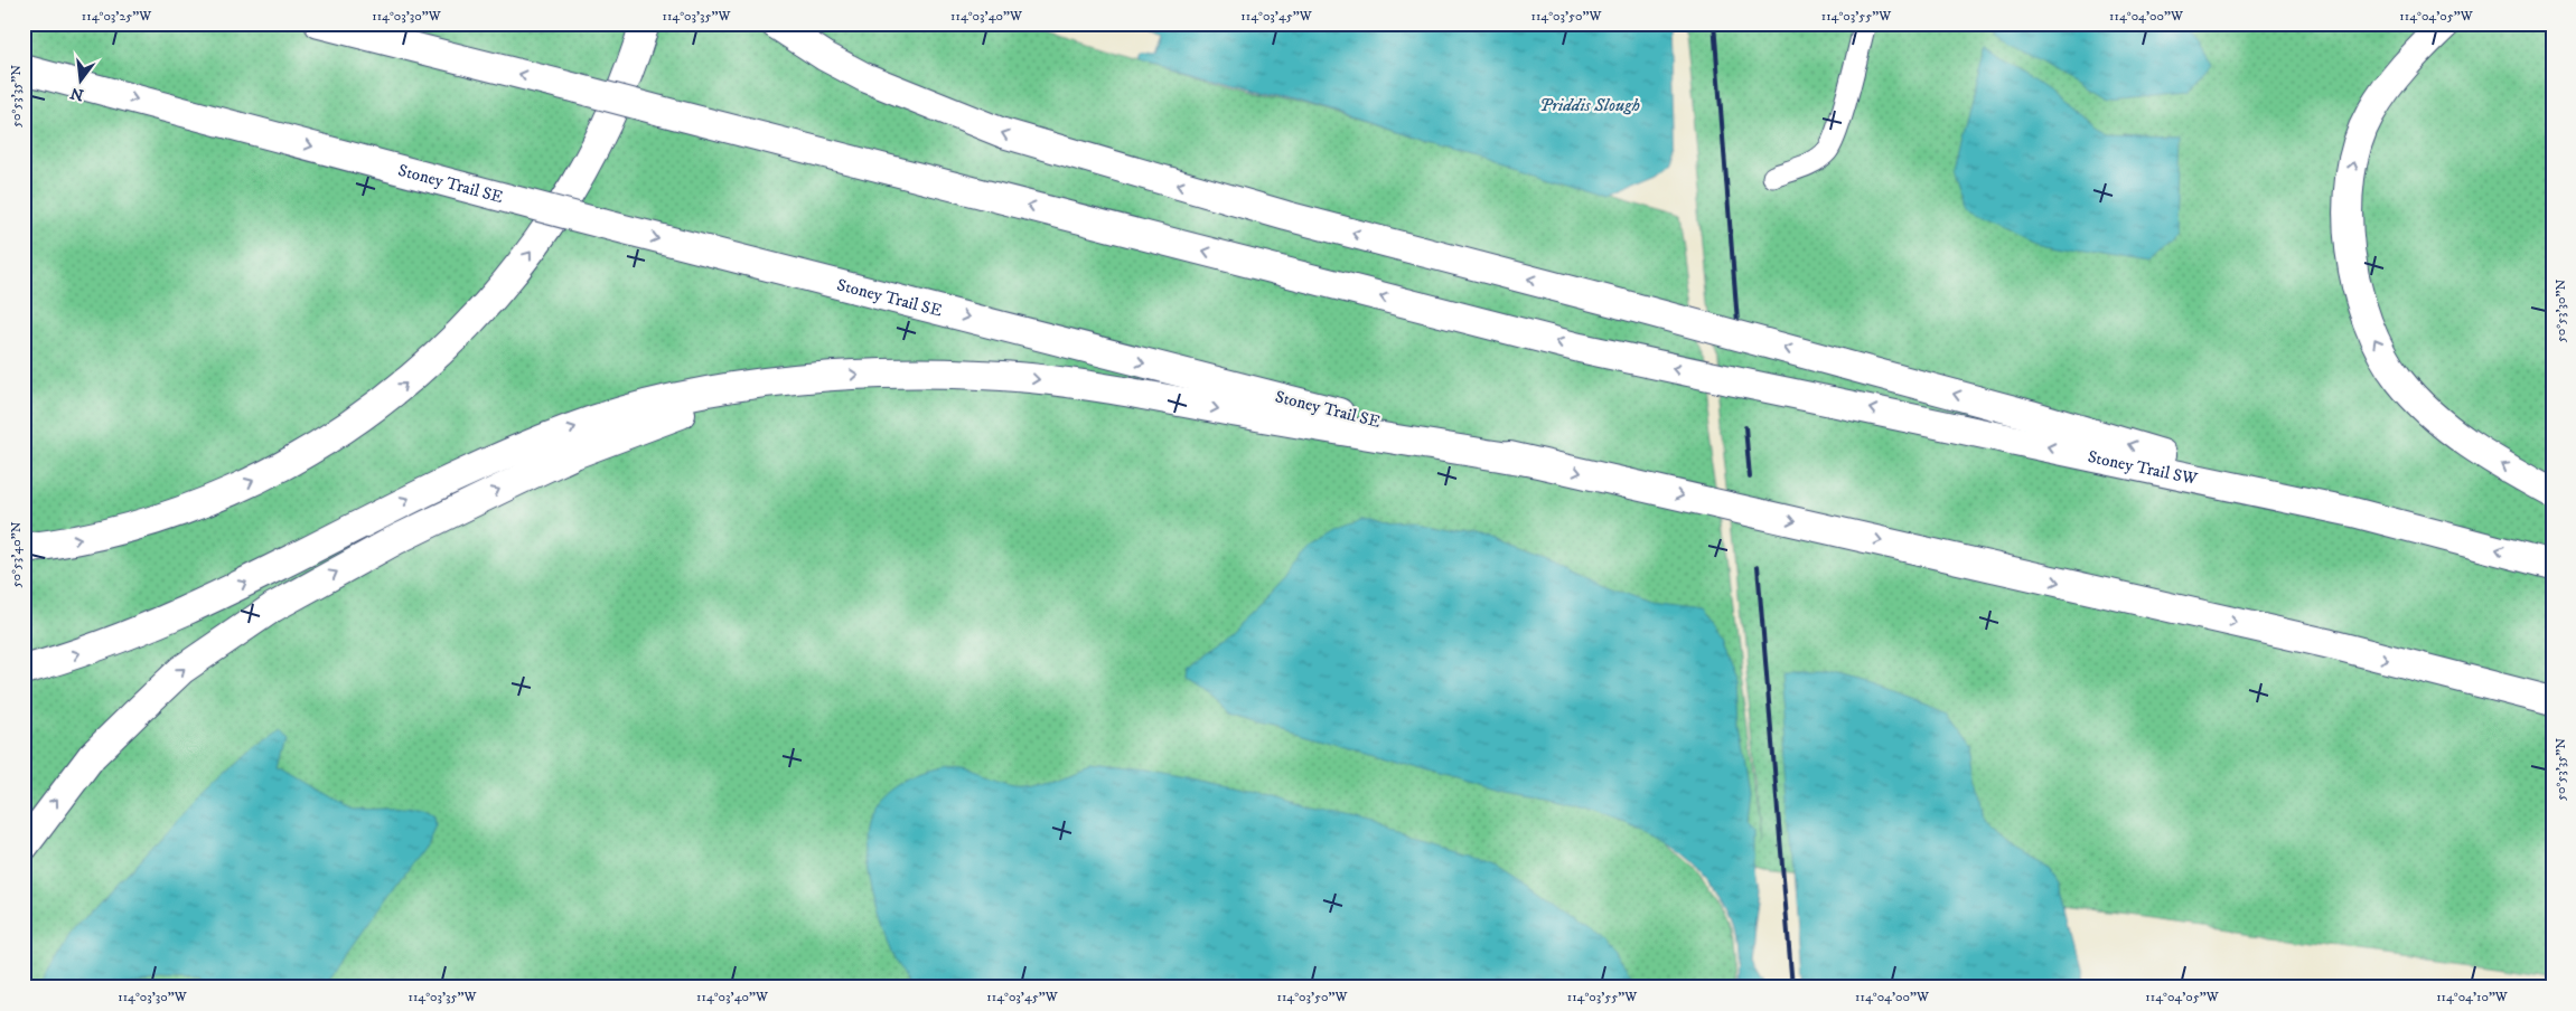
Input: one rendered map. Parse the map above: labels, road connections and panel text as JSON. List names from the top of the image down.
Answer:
{
  "streets": {
    "highway": ["Stoney Trail SE", "Stoney Trail SW"]
  },
  "water": ["Priddis Slough"],
  "north": "bottom",
  "coordinates": [
    "114°03'25\"W",
    "114°03'30\"W",
    "114°03'35\"W",
    "114°03'40\"W",
    "114°03'45\"W",
    "114°03'50\"W",
    "114°03'55\"W",
    "114°04'00\"W",
    "114°04'05\"W",
    "50°53'35\"N",
    "50°53'30\"N",
    "50°53'40\"N",
    "114°04'10\"W"
  ]
}
